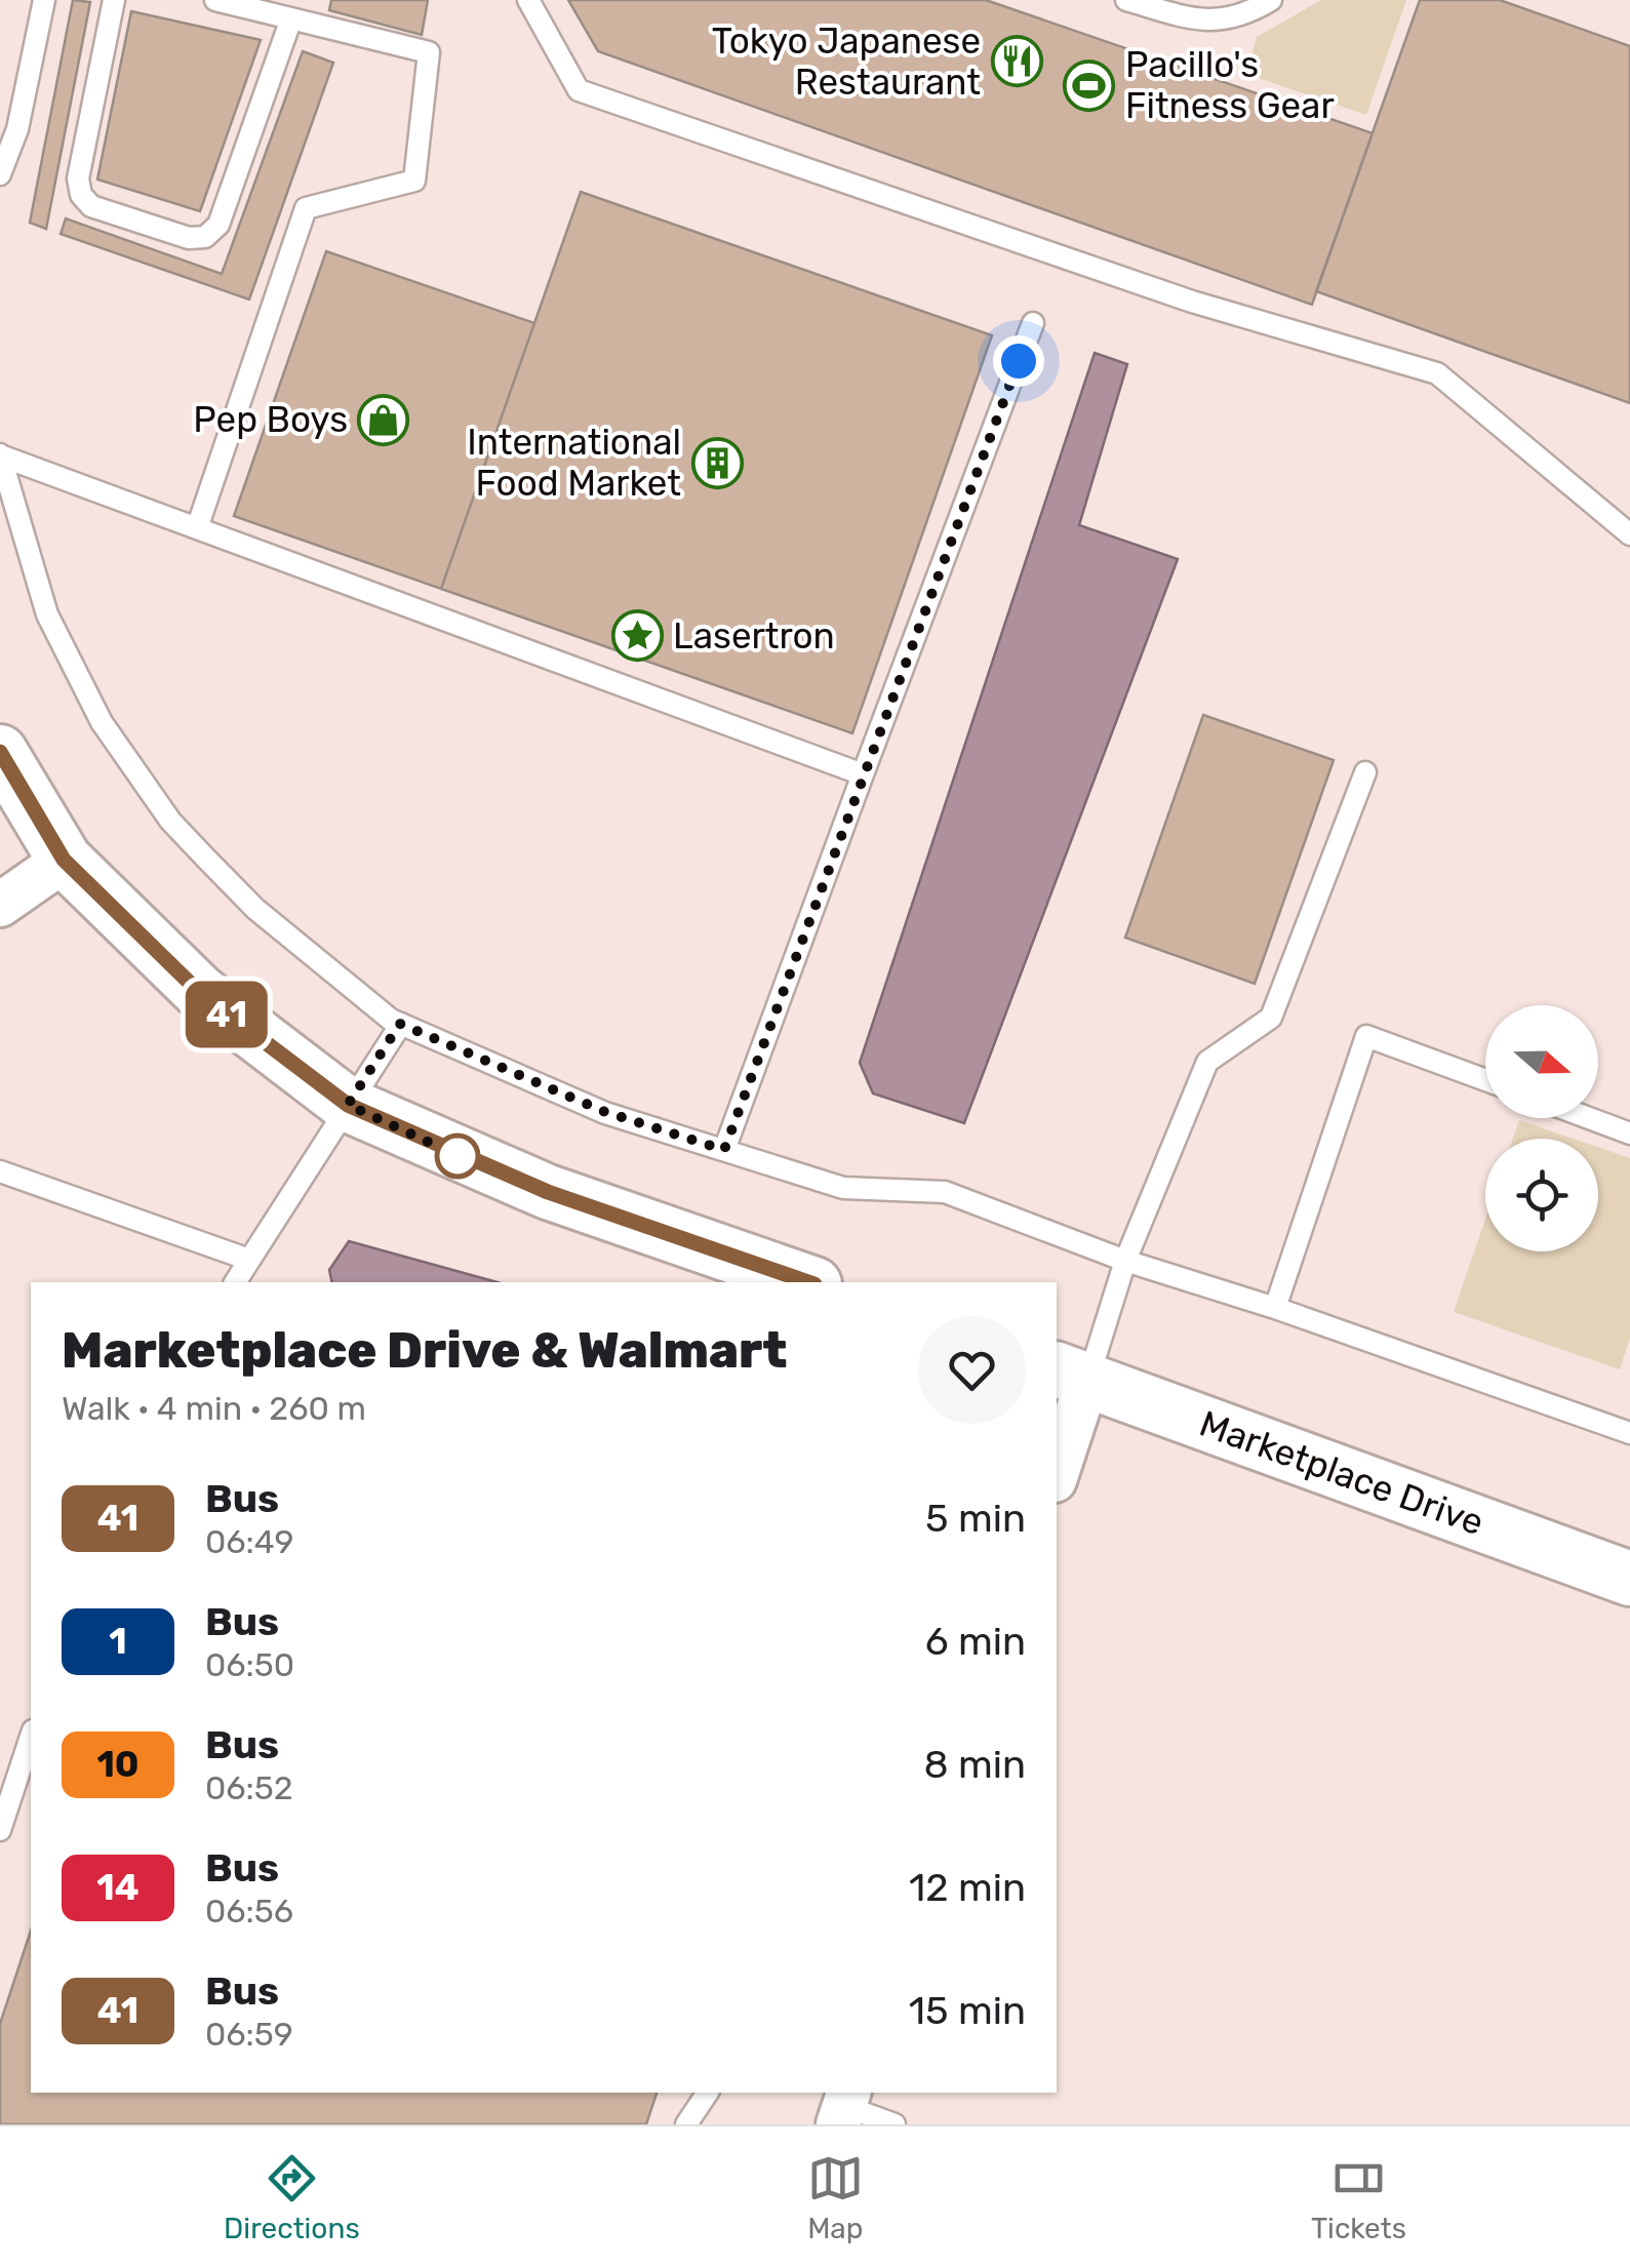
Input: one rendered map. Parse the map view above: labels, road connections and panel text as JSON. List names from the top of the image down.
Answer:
{
  "streets": {
    "street": ["Marketplace Drive"]
  },
  "places": {
    "restaurant": ["Tokyo Japanese Restaurant"],
    "sports": ["Pacillo's Fitness Gear"],
    "shop": ["Pep Boys"],
    "building": ["International Food Market"],
    "place": ["Lasertron"]
  },
  "lines": ["bus line 41"],
  "north": "right",
  "page": {
    "on_map": "41",
    "heading": ["Marketplace Drive & Walmart", "Walk · 4 min · 260 m"],
    "list": [
      {
        "mark": "41",
        "name": "Bus",
        "note": "06:49",
        "value": "5 min"
      },
      {
        "mark": "1",
        "name": "Bus",
        "note": "06:50",
        "value": "6 min"
      },
      {
        "mark": "10",
        "name": "Bus",
        "note": "06:52",
        "value": "8 min"
      },
      {
        "mark": "14",
        "name": "Bus",
        "note": "06:56",
        "value": "12 min"
      },
      {
        "mark": "41",
        "name": "Bus",
        "note": "06:59",
        "value": "15 min"
      }
    ],
    "tabs": ["Directions", "Map", "Tickets"]
  }
}
